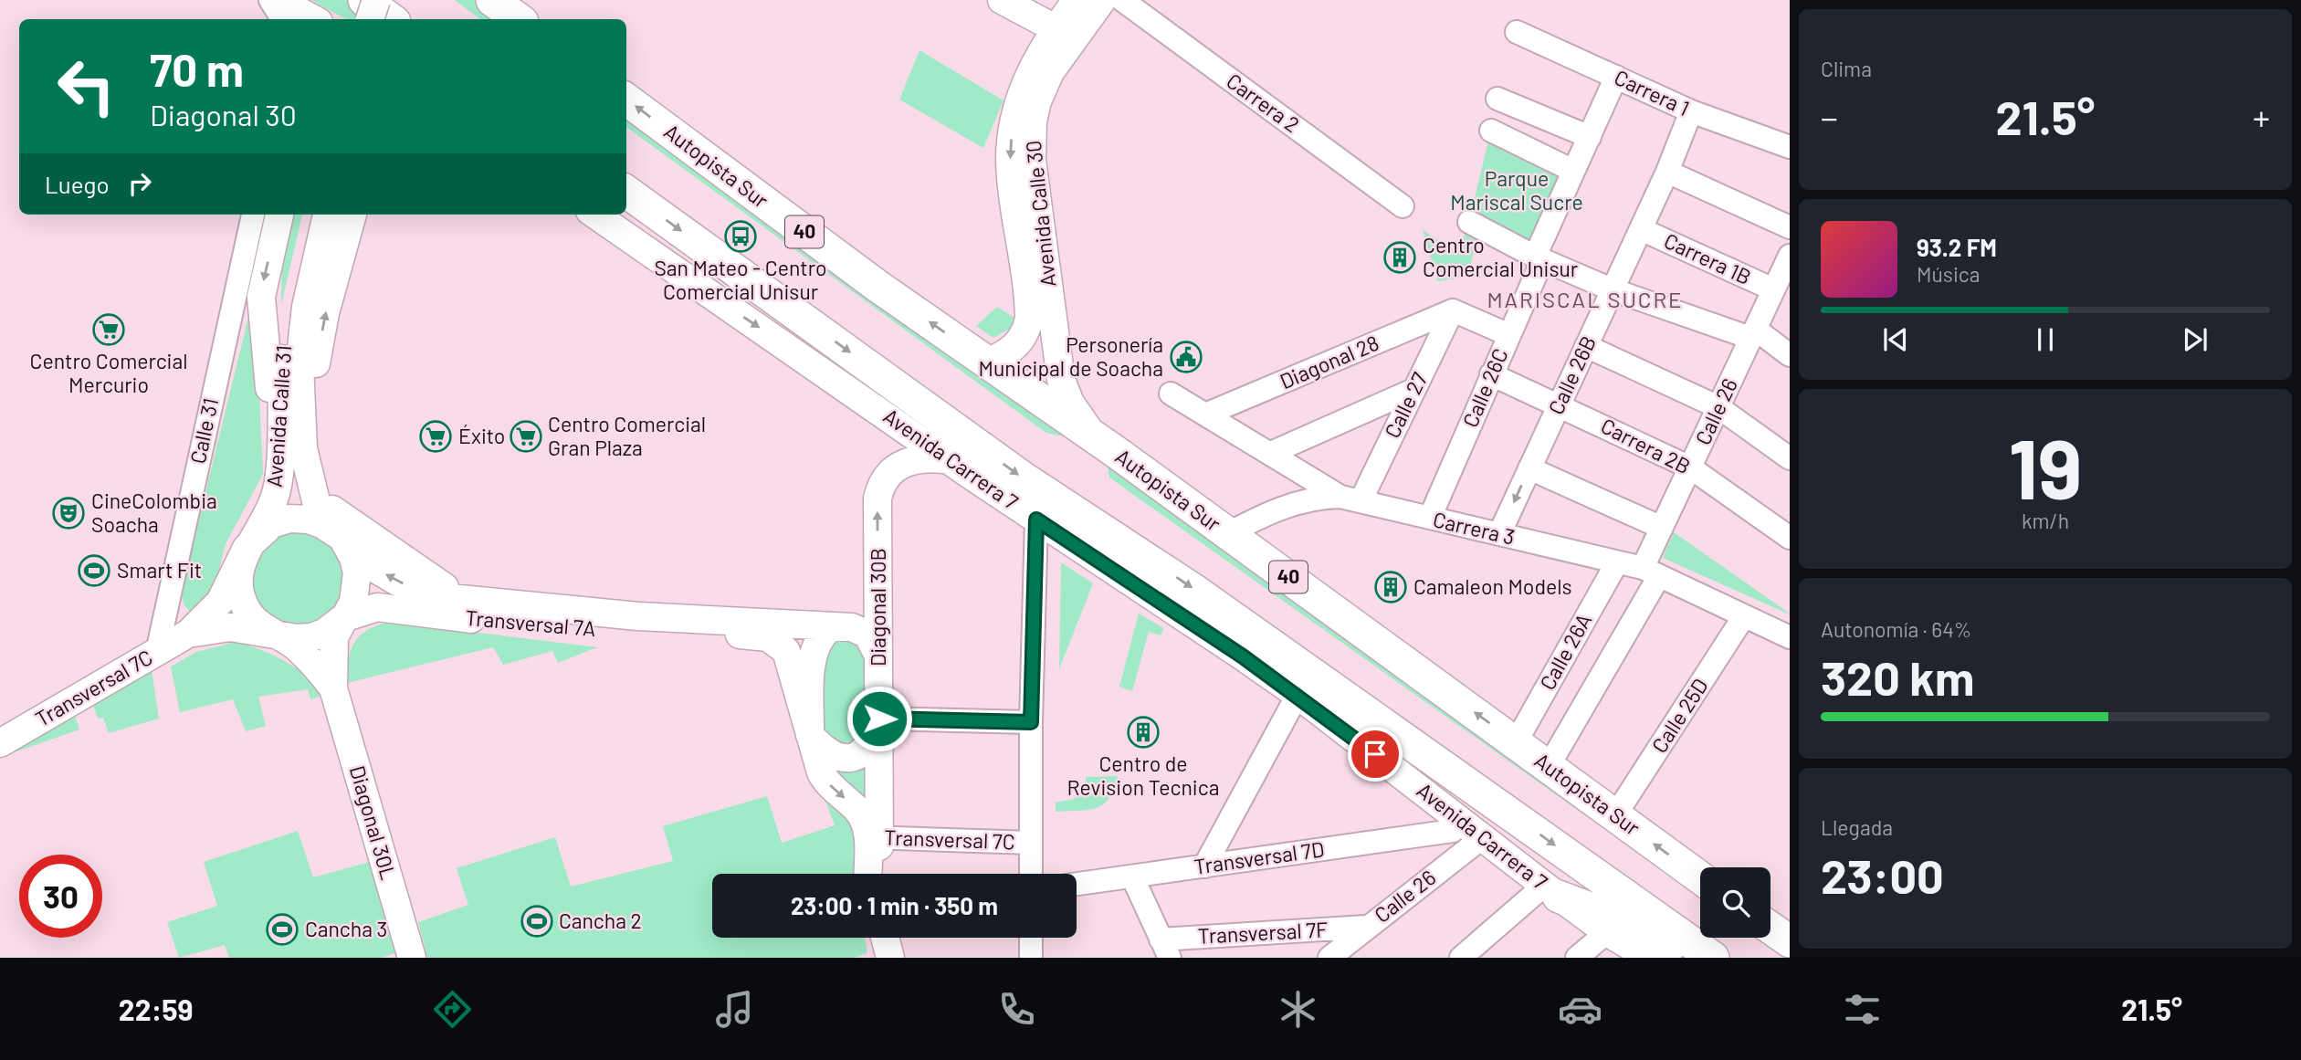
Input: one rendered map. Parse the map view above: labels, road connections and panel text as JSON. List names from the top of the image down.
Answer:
{
  "streets": {
    "highway": ["Autopista Sur", "40"],
    "main road": [
      "Avenida Calle 30",
      "Avenida Calle 31",
      "Avenida Carrera 7",
      "Diagonal 30B",
      "Transversal 7A",
      "Transversal 7C",
      "Diagonal 30L"
    ],
    "street": [
      "Carrera 1",
      "Carrera 2",
      "Carrera 1B",
      "Diagonal 28",
      "Calle 26B",
      "Calle 26C",
      "Calle 27",
      "Calle 26",
      "Calle 31",
      "Carrera 2B",
      "Carrera 3",
      "Calle 26A",
      "Calle 25D",
      "Transversal 7D",
      "Transversal 7F"
    ]
  },
  "crossings": [
    ["Carrera 1", "Calle 26B"],
    ["Carrera 1", "Calle 26C"],
    ["Autopista Sur", "Avenida Calle 30"],
    ["Autopista Sur", "Calle 26"],
    ["Autopista Sur", "Calle 26A"],
    ["Autopista Sur", "Calle 25D"],
    ["Carrera 1B", "Calle 26B"],
    ["Carrera 1B", "Calle 26"],
    ["Diagonal 28", "Calle 27"],
    ["Diagonal 28", "Carrera 3"],
    ["Calle 26B", "Carrera 2B"],
    ["Calle 26B", "Carrera 3"],
    ["Calle 26C", "Carrera 2B"],
    ["Calle 26C", "Carrera 3"],
    ["Calle 27", "Carrera 3"],
    ["Calle 26", "Carrera 2B"],
    ["Calle 26", "Avenida Carrera 7"],
    ["Calle 26", "Carrera 3"],
    ["Calle 26", "Transversal 7F"],
    ["Avenida Calle 31", "Transversal 7A"],
    ["Avenida Calle 31", "Transversal 7C"],
    ["Avenida Calle 31", "Diagonal 30L"],
    ["Calle 31", "Transversal 7C"],
    ["Avenida Carrera 7", "Diagonal 30B"],
    ["Carrera 3", "Calle 26A"],
    ["Carrera 3", "Calle 25D"],
    ["Diagonal 30B", "Transversal 7C"],
    ["Transversal 7A", "Transversal 7C"]
  ],
  "one_way": ["Diagonal 30B"],
  "districts": ["MARISCAL SUCRE"],
  "parks": ["Parque Mariscal Sucre"],
  "places": {
    "bus stop": ["San Mateo - Centro Comercial Unisur"],
    "building": ["Centro Comercial Unisur", "Camaleon Models", "Centro de Revision Tecnica"],
    "supermarket": ["Centro Comercial Mercurio", "Éxito", "Centro Comercial Gran Plaza"],
    "public building": ["Personería Municipal de Soacha"],
    "theatre": ["CineColombia Soacha"],
    "sports": ["Smart Fit", "Cancha 2", "Cancha 3"]
  },
  "page": {
    "tile": [
      "Clima",
      ["19", "km/h"],
      ["Autonomía · 64%", "320 km"],
      ["Llegada", "23:00"]
    ],
    "turn": ["70 m", "Diagonal 30"],
    "heat": ["−", "21.5°", "+"],
    "then": "Luego",
    "song": ["93.2 FM", "Música"],
    "limit": "30",
    "trip": "23:00 · 1 min · 350 m",
    "tabs": ["22:59", "21.5°"]
  }
}
